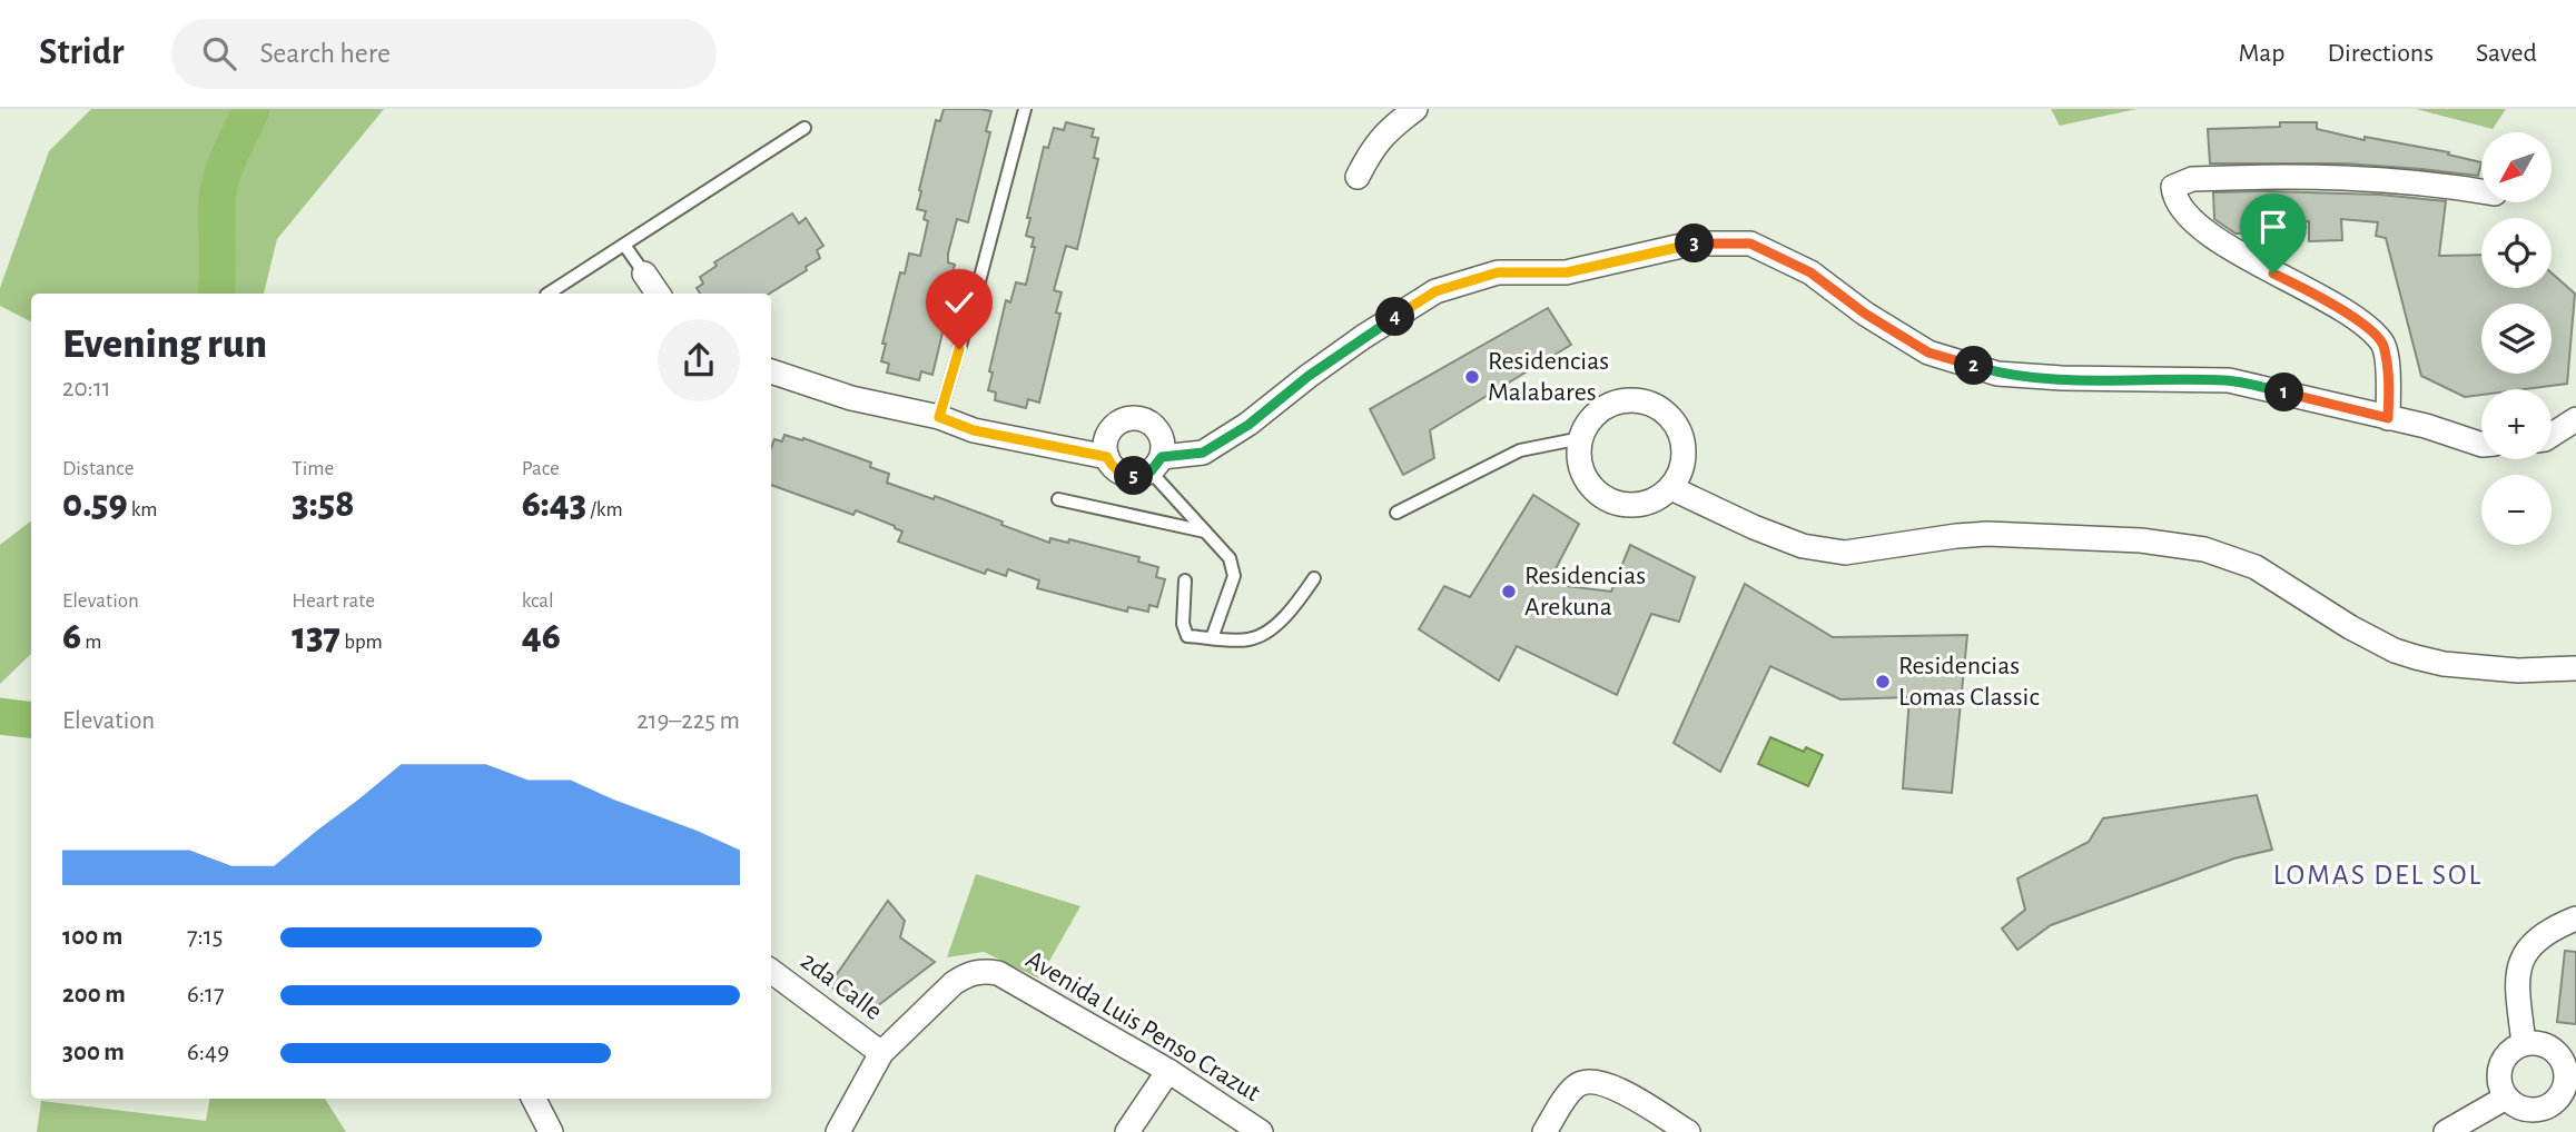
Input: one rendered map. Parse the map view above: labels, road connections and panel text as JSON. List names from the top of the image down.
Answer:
{
  "streets": {
    "street": ["2da Calle", "Avenida Luis Penso Crazut"]
  },
  "crossings": [
    ["2da Calle", "Avenida Luis Penso Crazut"]
  ],
  "districts": ["LOMAS DEL SOL"],
  "places": ["Residencias Malabares", "Residencias Arekuna", "Residencias Lomas Classic"],
  "north": "bottom left",
  "page": {
    "header": "Stridr",
    "search": "Search here",
    "nav": ["Map", "Directions", "Saved"],
    "map_buttons": ["+", "−"],
    "pins": [
      "3",
      "4",
      "2",
      "1",
      "5"
    ],
    "heading": ["Evening run", "20:11"],
    "stats": [
      ["Distance", "0.59 km"],
      ["Time", "3:58"],
      ["Pace", "6:43 /km"],
      ["Elevation", "6 m"],
      ["Heart rate", "137 bpm"],
      ["kcal", "46"]
    ],
    "chart": ["Elevation", "219–225 m"],
    "list": [
      {
        "name": "100 m",
        "note": "7:15"
      },
      {
        "name": "200 m",
        "note": "6:17"
      },
      {
        "name": "300 m",
        "note": "6:49"
      }
    ]
  }
}
